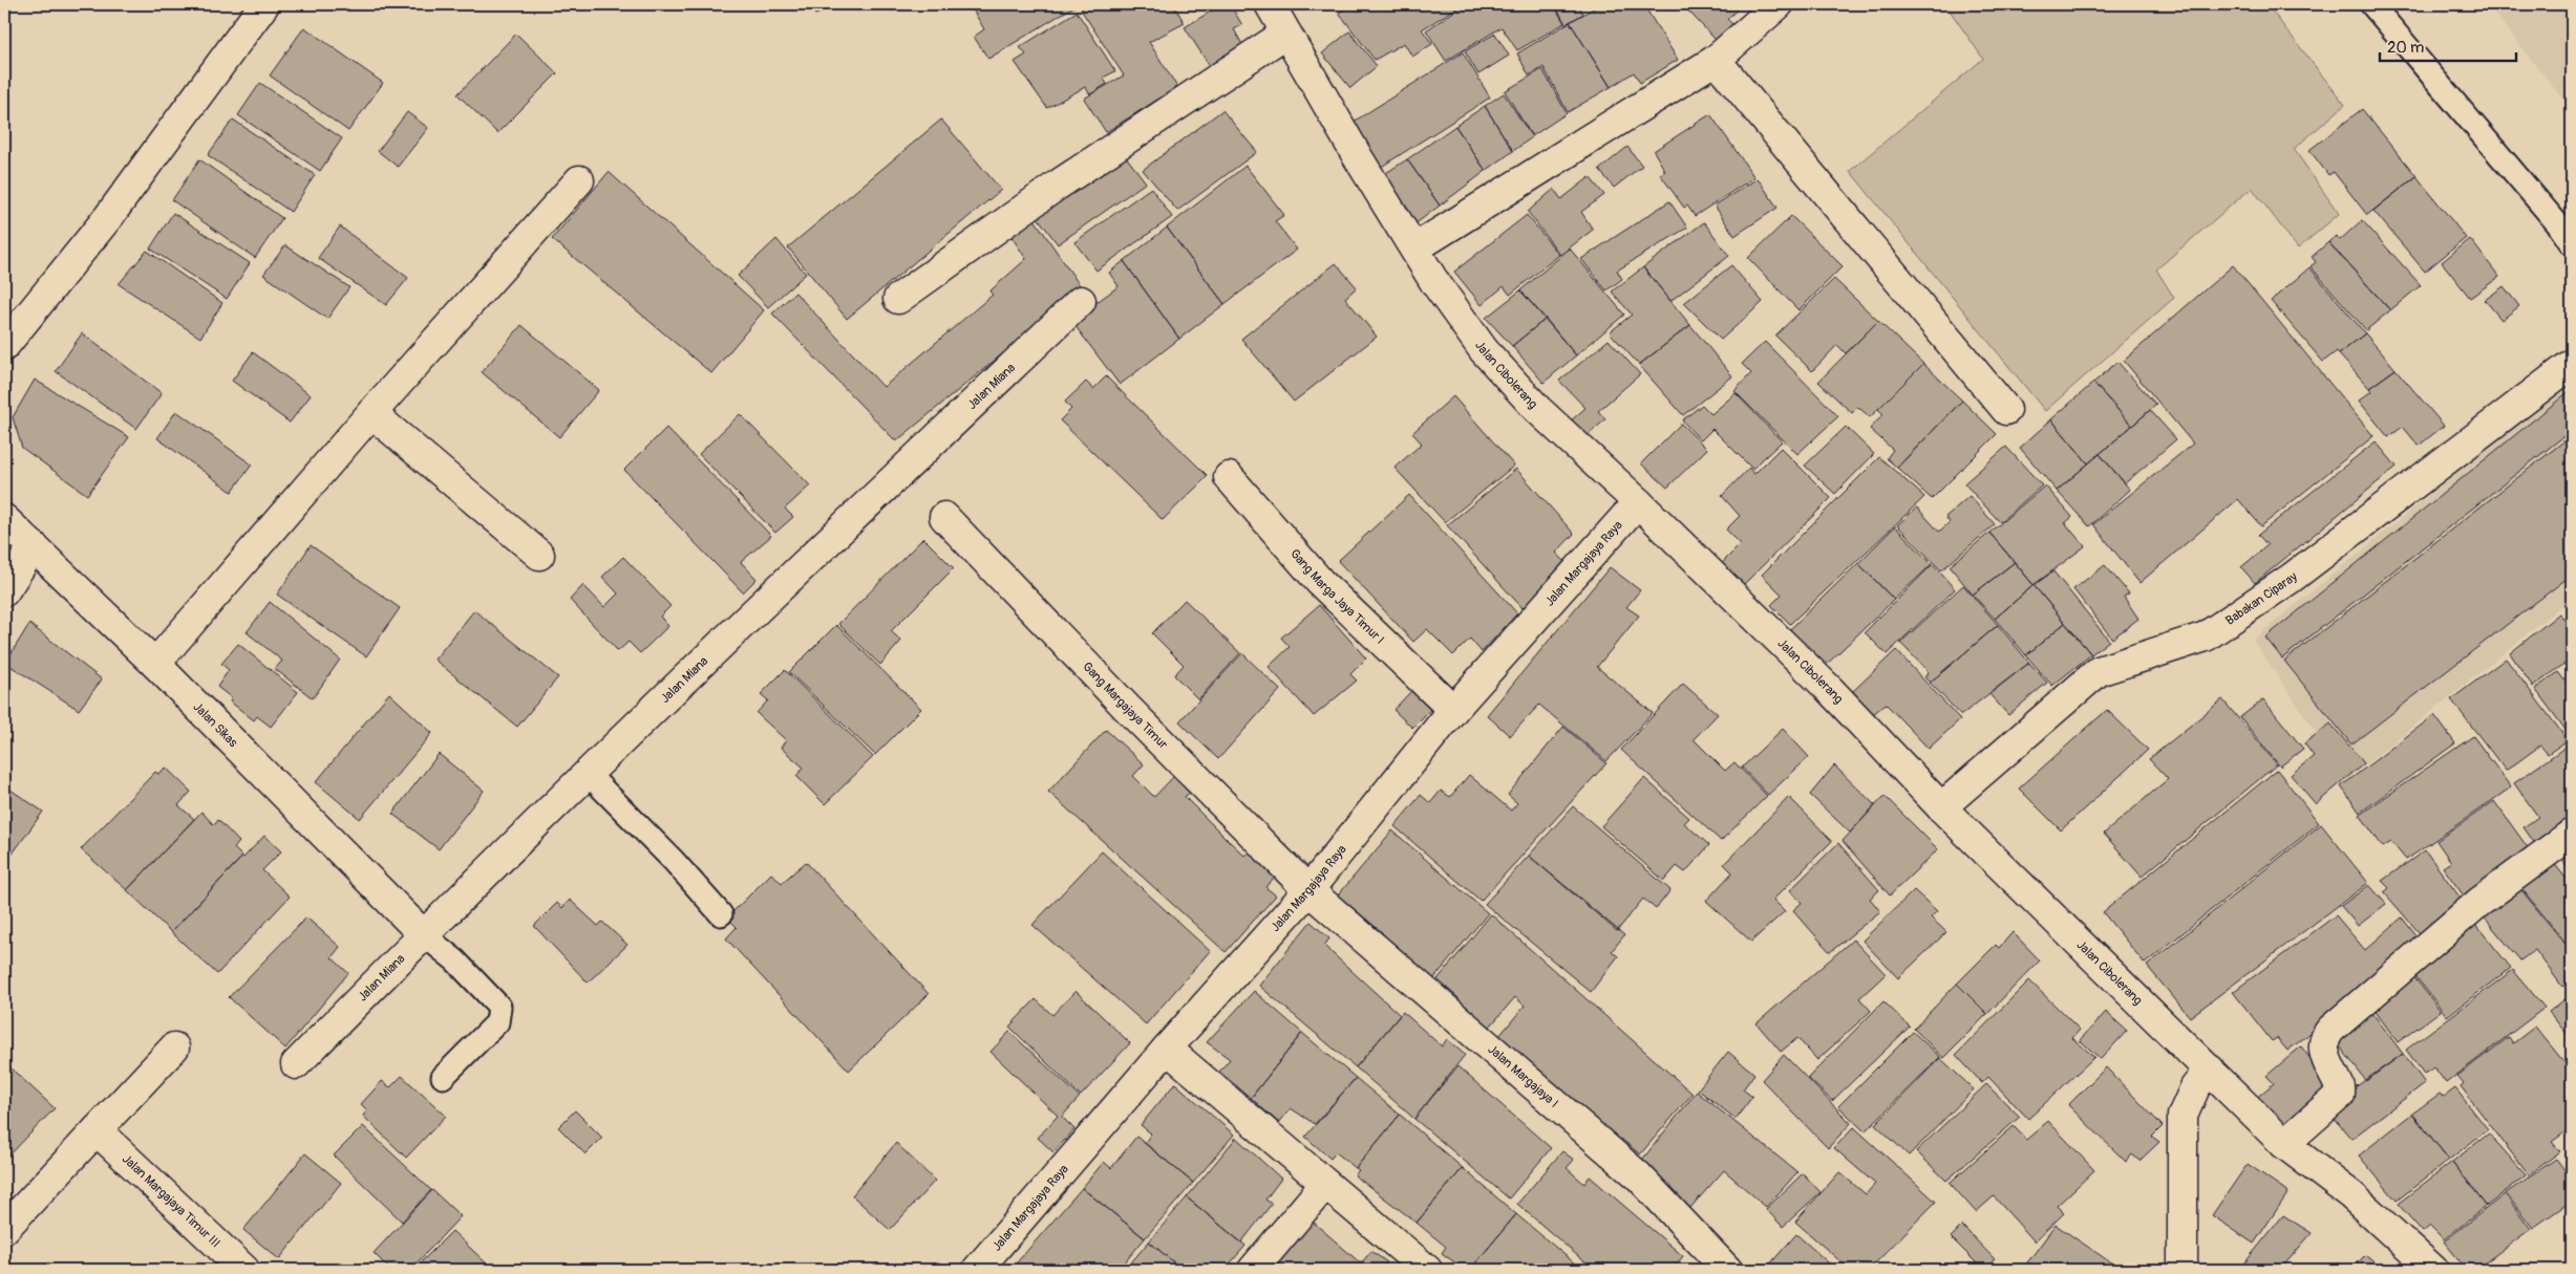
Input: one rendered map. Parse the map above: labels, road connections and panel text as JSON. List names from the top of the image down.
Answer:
{
  "streets": {
    "street": [
      "Jalan Cibolerang",
      "Jalan Miana",
      "Jalan Margajaya Raya",
      "Gang Marga Jaya Timur I",
      "Babakan Ciparay",
      "Gang Margajaya Timur",
      "Jalan Sikas",
      "Jalan Margajaya I",
      "Jalan Margajaya Timur III"
    ]
  },
  "crossings": [
    ["Jalan Cibolerang", "Jalan Margajaya Raya"],
    ["Jalan Cibolerang", "Babakan Ciparay"],
    ["Jalan Miana", "Jalan Sikas"],
    ["Jalan Margajaya Raya", "Gang Marga Jaya Timur I"],
    ["Jalan Margajaya Raya", "Gang Margajaya Timur"],
    ["Jalan Margajaya Raya", "Jalan Margajaya I"],
    ["Gang Margajaya Timur", "Jalan Margajaya I"]
  ],
  "scale_bar": "20 m"
}
